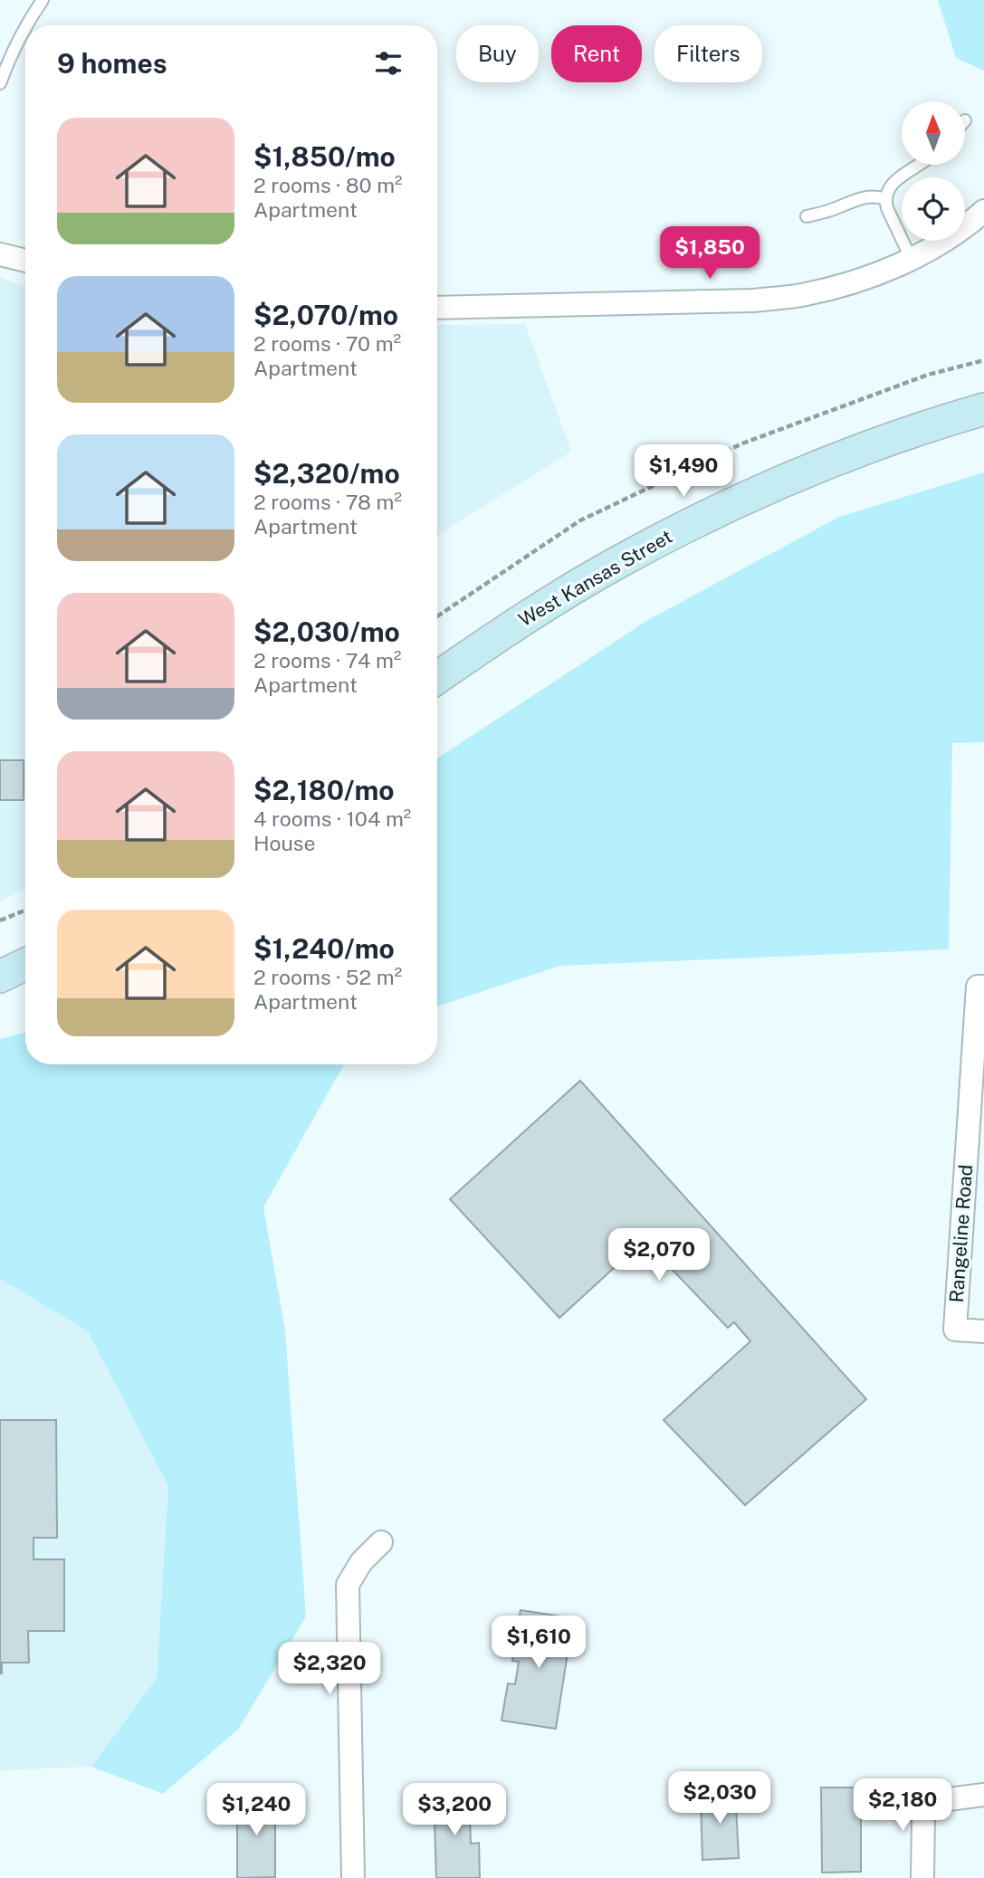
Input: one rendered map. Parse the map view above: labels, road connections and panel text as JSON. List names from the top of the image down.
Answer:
{
  "streets": {
    "main road": ["West Kansas Street"],
    "street": ["Rangeline Road"]
  },
  "north": "top",
  "page": {
    "chip": ["Buy", "Rent", "Filters"],
    "heading": "9 homes",
    "list": [
      {
        "name": "$1,850/mo",
        "note": "2 rooms · 80 m² · Apartment"
      },
      {
        "name": "$2,070/mo",
        "note": "2 rooms · 70 m² · Apartment"
      },
      {
        "name": "$2,320/mo",
        "note": "2 rooms · 78 m² · Apartment"
      },
      {
        "name": "$2,030/mo",
        "note": "2 rooms · 74 m² · Apartment"
      },
      {
        "name": "$2,180/mo",
        "note": "4 rooms · 104 m² · House"
      },
      {
        "name": "$1,240/mo",
        "note": "2 rooms · 52 m² · Apartment"
      }
    ],
    "price": [
      "$1,850",
      "$1,490",
      "$2,070",
      "$1,610",
      "$2,320",
      "$2,030",
      "$2,180",
      "$1,240",
      "$3,200"
    ]
  }
}
